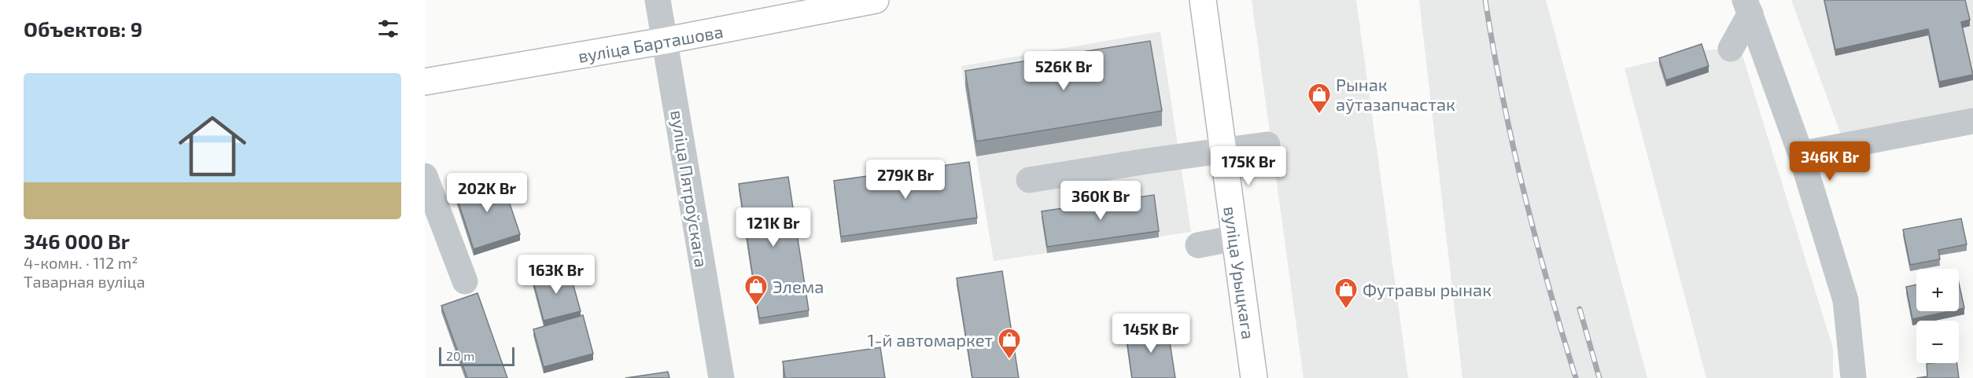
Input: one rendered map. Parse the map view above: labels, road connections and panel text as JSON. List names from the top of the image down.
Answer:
{
  "streets": {
    "main road": ["вуліца Барташова", "вуліца Урыцкага"],
    "street": ["вуліца Пятроўскага"]
  },
  "crossings": [
    ["вуліца Барташова", "вуліца Пятроўскага"]
  ],
  "places": {
    "shop": [
      "Рынак аўтазапчастак",
      "Элема",
      "Футравы рынак",
      "1-й автомаркет"
    ]
  },
  "scale_bar": "20 m",
  "page": {
    "heading": "Объектов: 9",
    "price": [
      "526K Br",
      "346K Br",
      "175K Br",
      "279K Br",
      "202K Br",
      "360K Br",
      "121K Br",
      "163K Br",
      "145K Br"
    ],
    "list": [
      {
        "name": "346 000 Br",
        "note": "4-комн. · 112 m² · Таварная вуліца"
      }
    ],
    "map_buttons": ["+", "−"],
    "scale": "20 m"
  }
}
